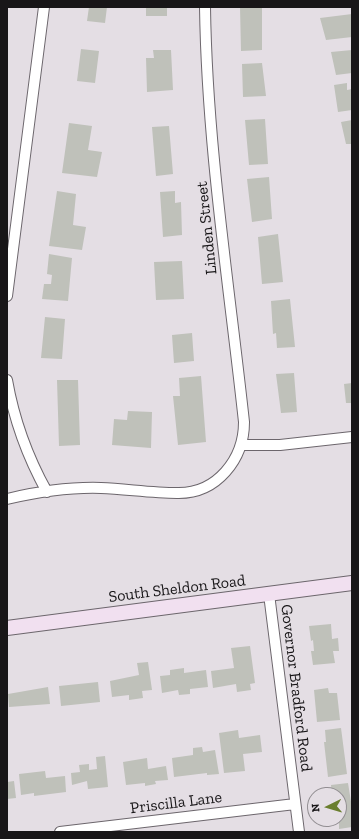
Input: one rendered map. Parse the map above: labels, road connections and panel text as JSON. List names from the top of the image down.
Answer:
{
  "streets": {
    "main road": ["South Sheldon Road"],
    "street": ["Linden Street", "Governor Bradford Road", "Priscilla Lane"]
  },
  "crossings": [
    ["South Sheldon Road", "Governor Bradford Road"],
    ["Governor Bradford Road", "Priscilla Lane"]
  ],
  "north": "left"
}
